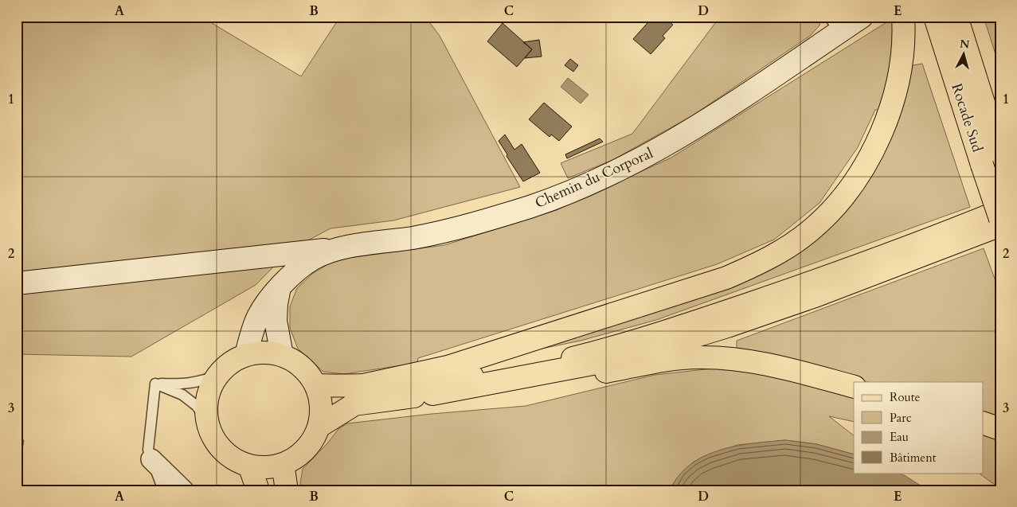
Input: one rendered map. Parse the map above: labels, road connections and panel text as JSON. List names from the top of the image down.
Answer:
{
  "streets": {
    "main road": ["Rocade Sud"],
    "street": ["Chemin du Corporal"]
  },
  "legend": [
    "Route",
    "Parc",
    "Eau",
    "Bâtiment"
  ],
  "north": "top",
  "grid": {
    "columns": [
      "A",
      "B",
      "C",
      "D",
      "E"
    ],
    "rows": ["1", "2", "3"]
  }
}
